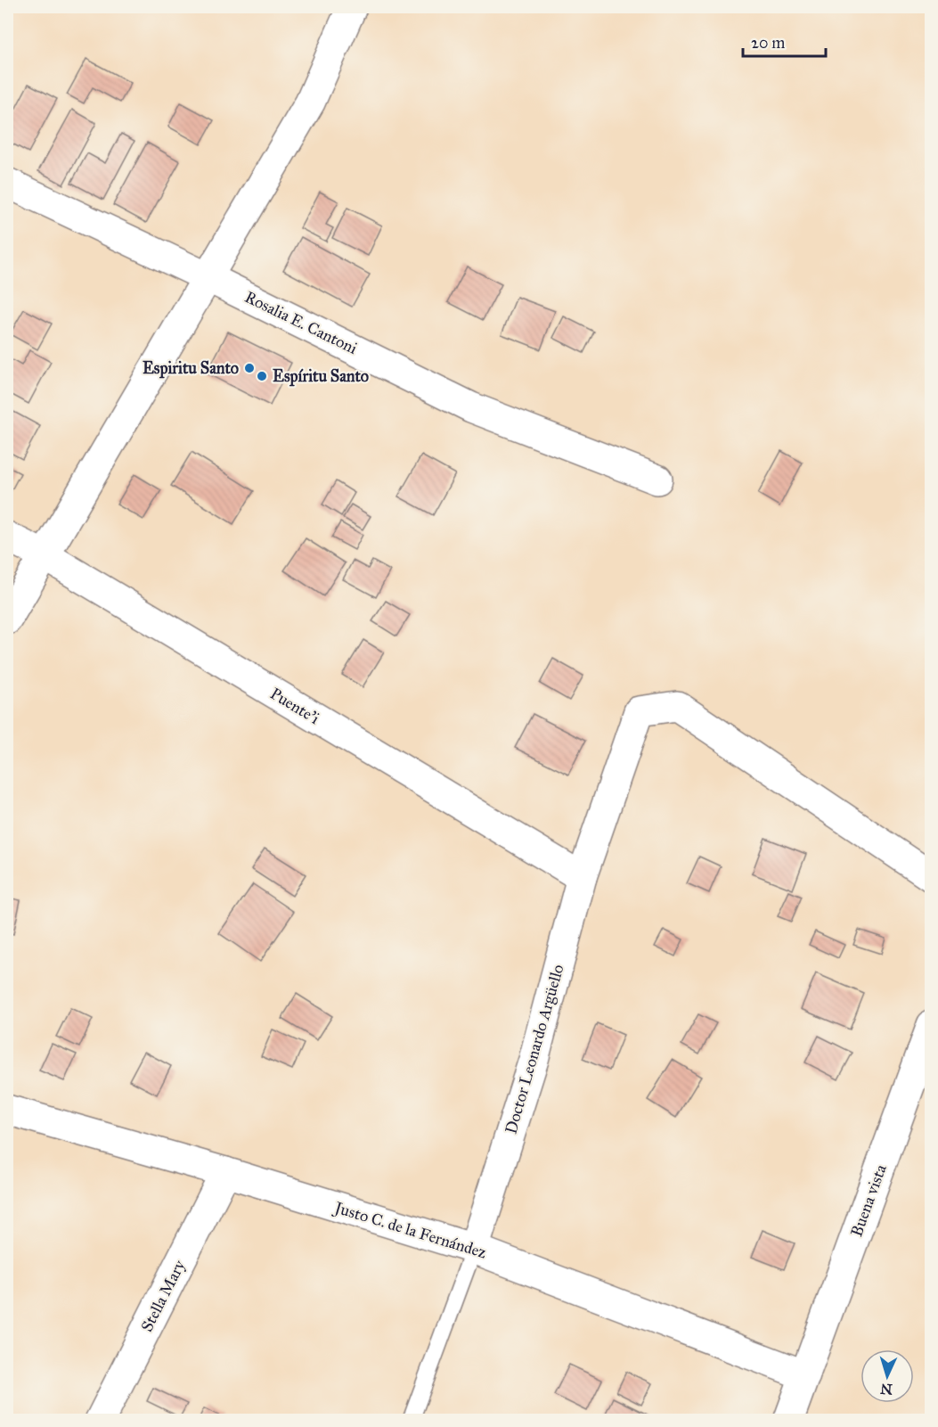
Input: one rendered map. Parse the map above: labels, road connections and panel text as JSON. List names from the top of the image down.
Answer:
{
  "streets": {
    "street": [
      "Rosalia E. Cantoni",
      "Puente'i",
      "Doctor Leonardo Argüello",
      "Buena vista",
      "Justo C. de la Fernández",
      "Stella Mary"
    ]
  },
  "crossings": [
    ["Puente'i", "Doctor Leonardo Argüello"],
    ["Doctor Leonardo Argüello", "Justo C. de la Fernández"],
    ["Buena vista", "Justo C. de la Fernández"],
    ["Justo C. de la Fernández", "Stella Mary"]
  ],
  "places": ["Espiritu Santo", "Espíritu Santo"],
  "scale_bar": "20 m",
  "north": "bottom"
}
